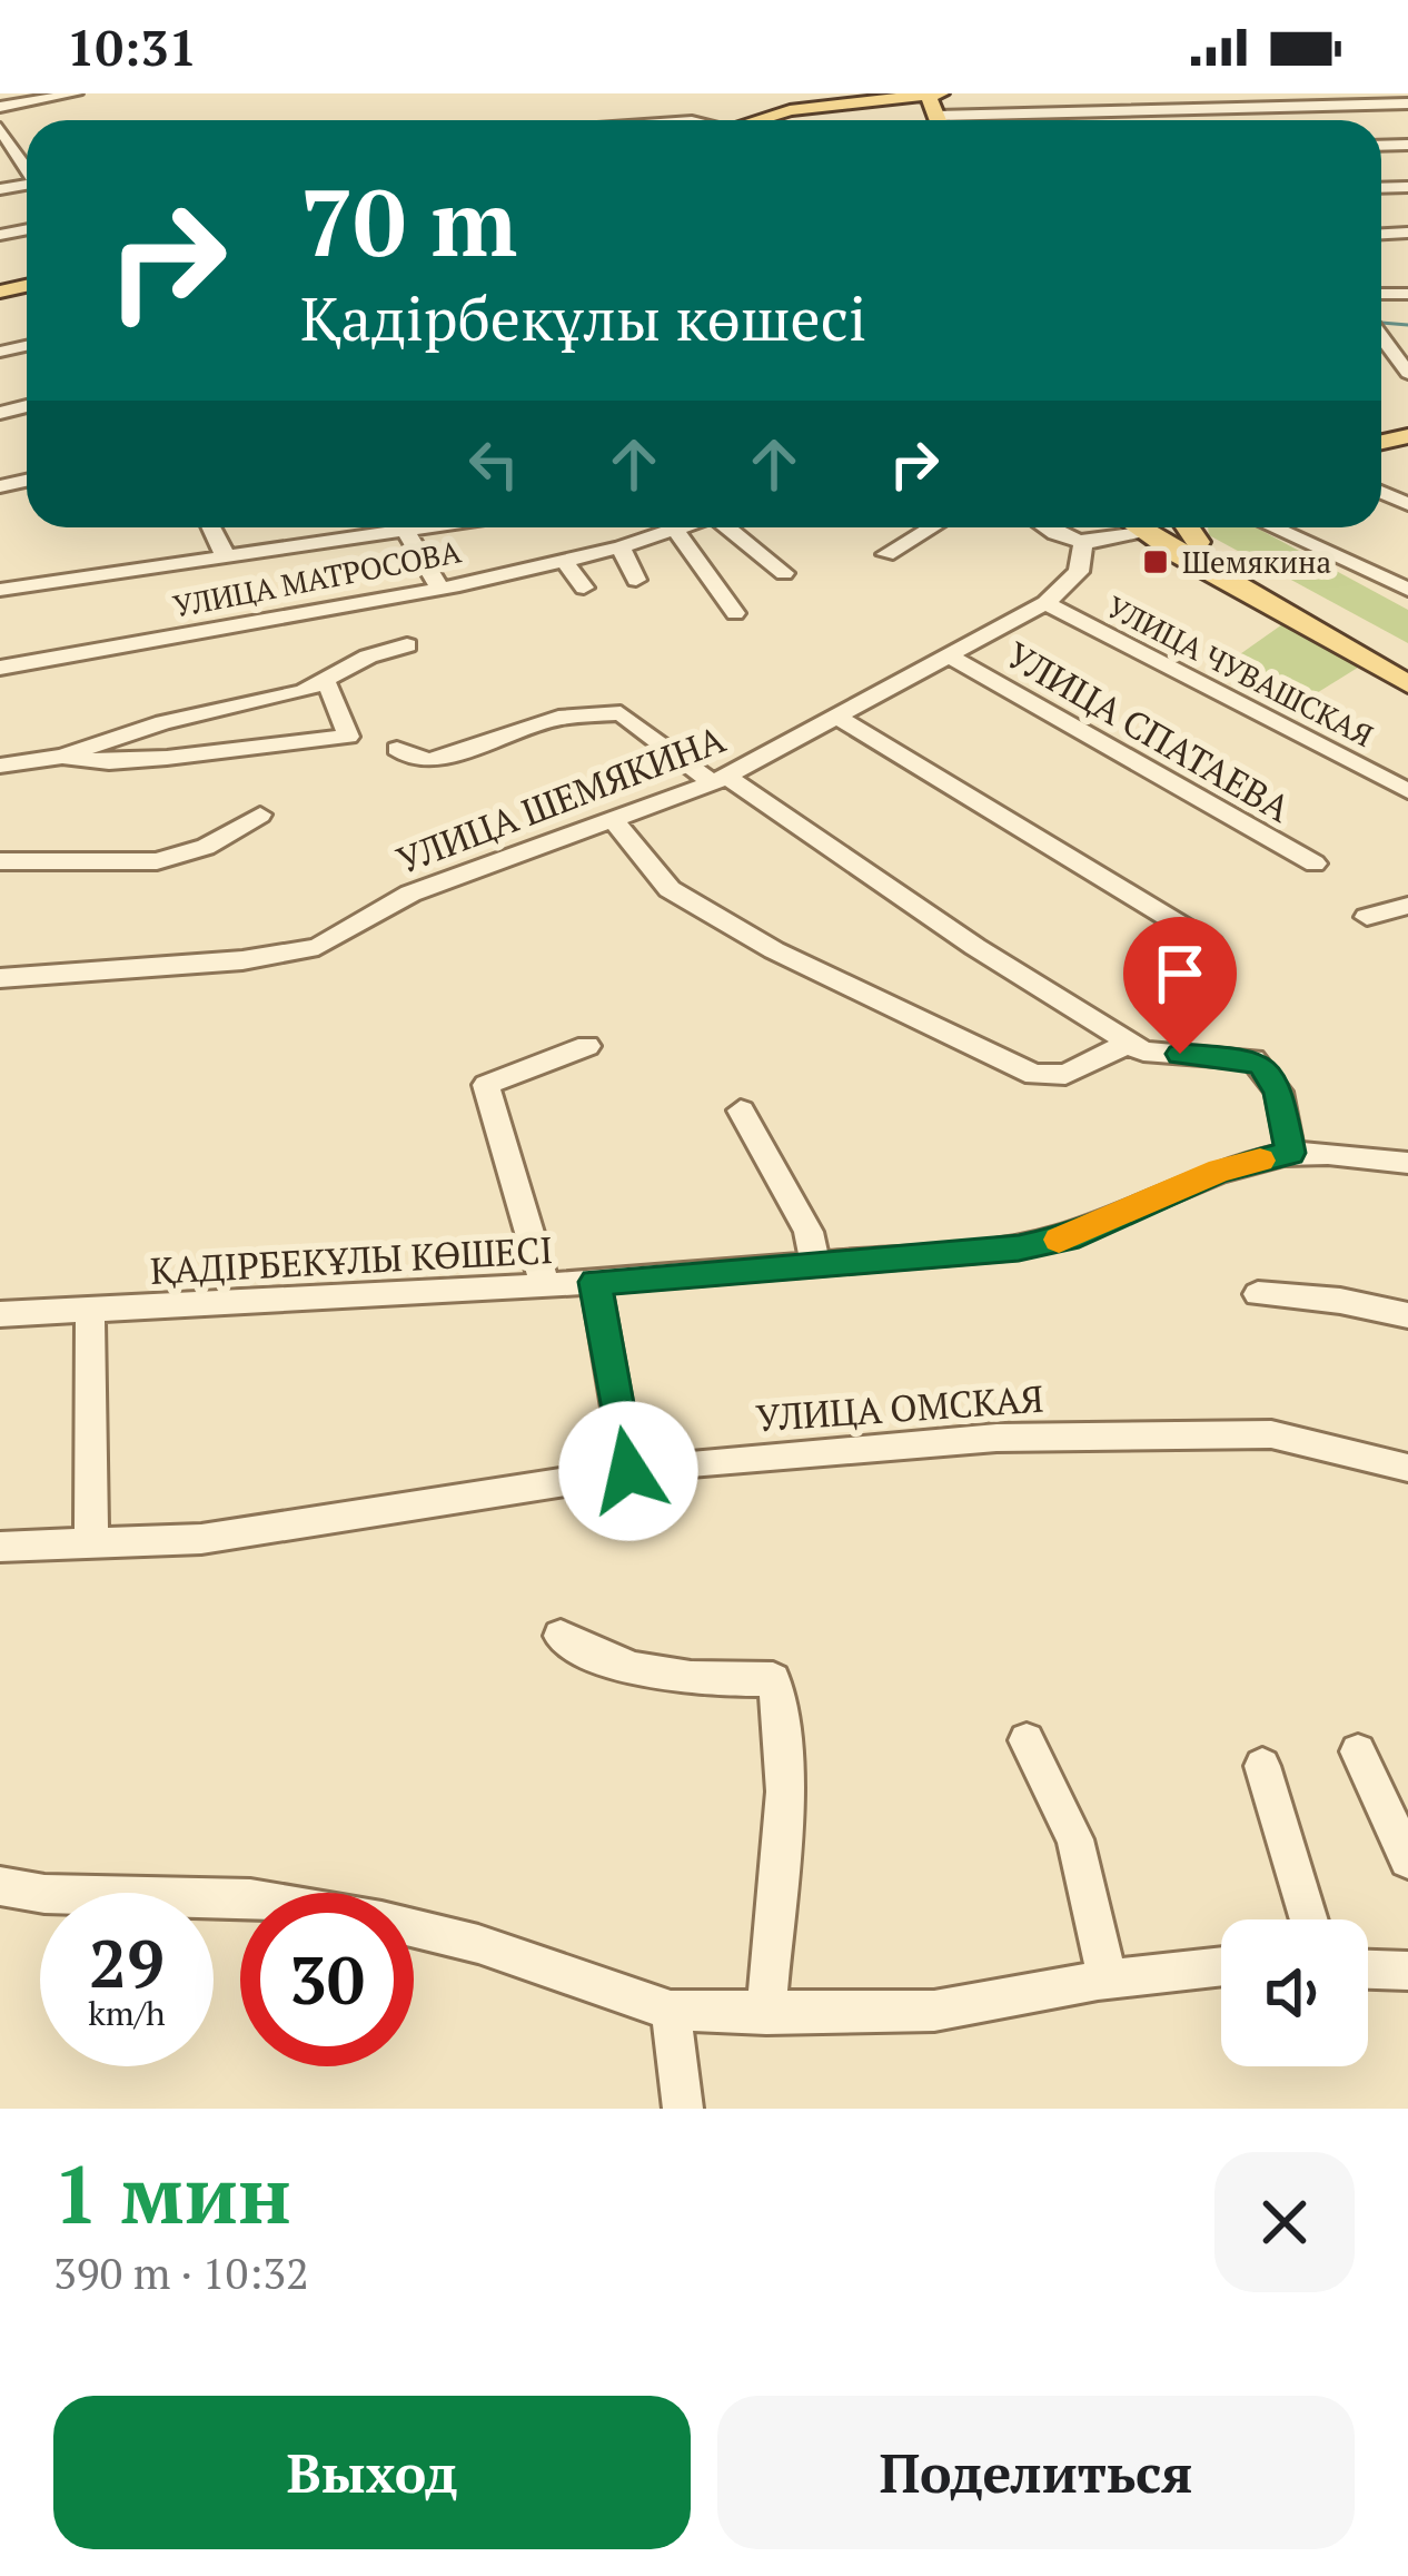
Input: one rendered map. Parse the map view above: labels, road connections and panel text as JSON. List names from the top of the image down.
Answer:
{
  "streets": {
    "street": [
      "УЛИЦА МАТРОСОВА",
      "УЛИЦА ЧУВАШСКАЯ",
      "УЛИЦА СПАТАЕВА",
      "УЛИЦА ШЕМЯКИНА",
      "ҚАДІРБЕКҰЛЫ КӨШЕСІ",
      "УЛИЦА ОМСКАЯ"
    ]
  },
  "crossings": [
    ["УЛИЦА ЧУВАШСКАЯ", "УЛИЦА ШЕМЯКИНА"],
    ["УЛИЦА СПАТАЕВА", "УЛИЦА ШЕМЯКИНА"]
  ],
  "places": {
    "transit": ["Шемякина"]
  },
  "page": {
    "status": "10:31",
    "turn": ["70 m", "Қадірбекұлы көшесі"],
    "speed": "29 km/h",
    "limit": "30",
    "heading": ["1 мин", "390 m · 10:32"],
    "buttons": ["Выход", "Поделиться"]
  }
}
